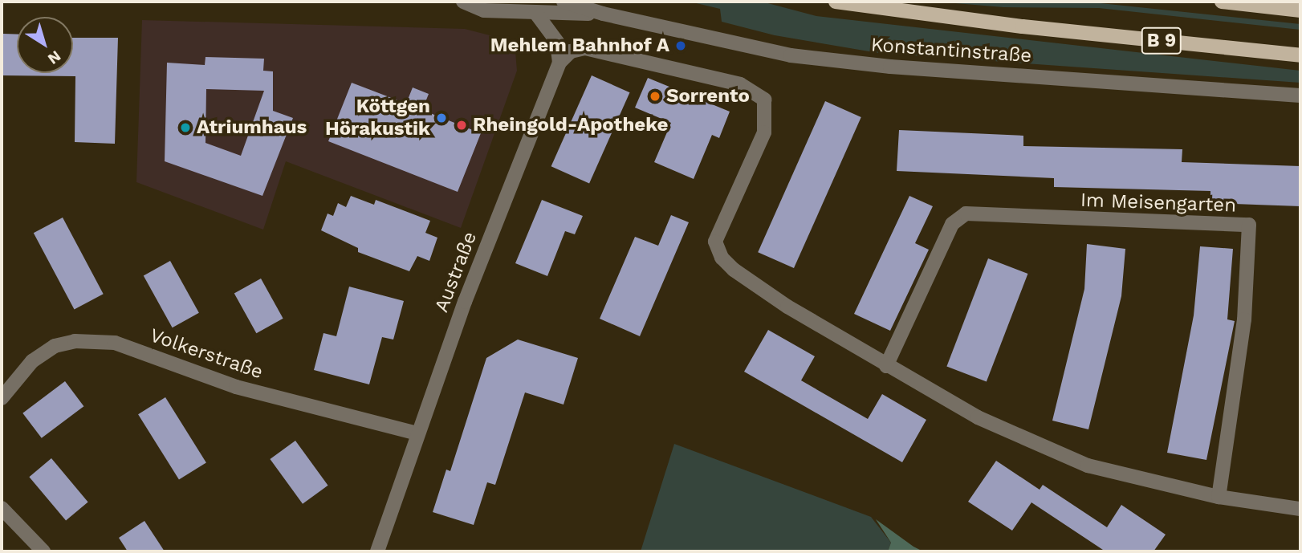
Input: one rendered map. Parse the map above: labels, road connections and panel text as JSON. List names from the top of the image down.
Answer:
{
  "streets": {
    "main road": ["B 9"],
    "street": [
      "Konstantinstraße",
      "Im Meisengarten",
      "Austraße",
      "Volkerstraße"
    ]
  },
  "crossings": [
    ["Austraße", "Volkerstraße"]
  ],
  "places": [
    "Mehlem Bahnhof A",
    "Sorrento",
    "Köttgen Hörakustik",
    "Rheingold-Apotheke",
    "Atriumhaus"
  ],
  "north": "bottom right"
}
